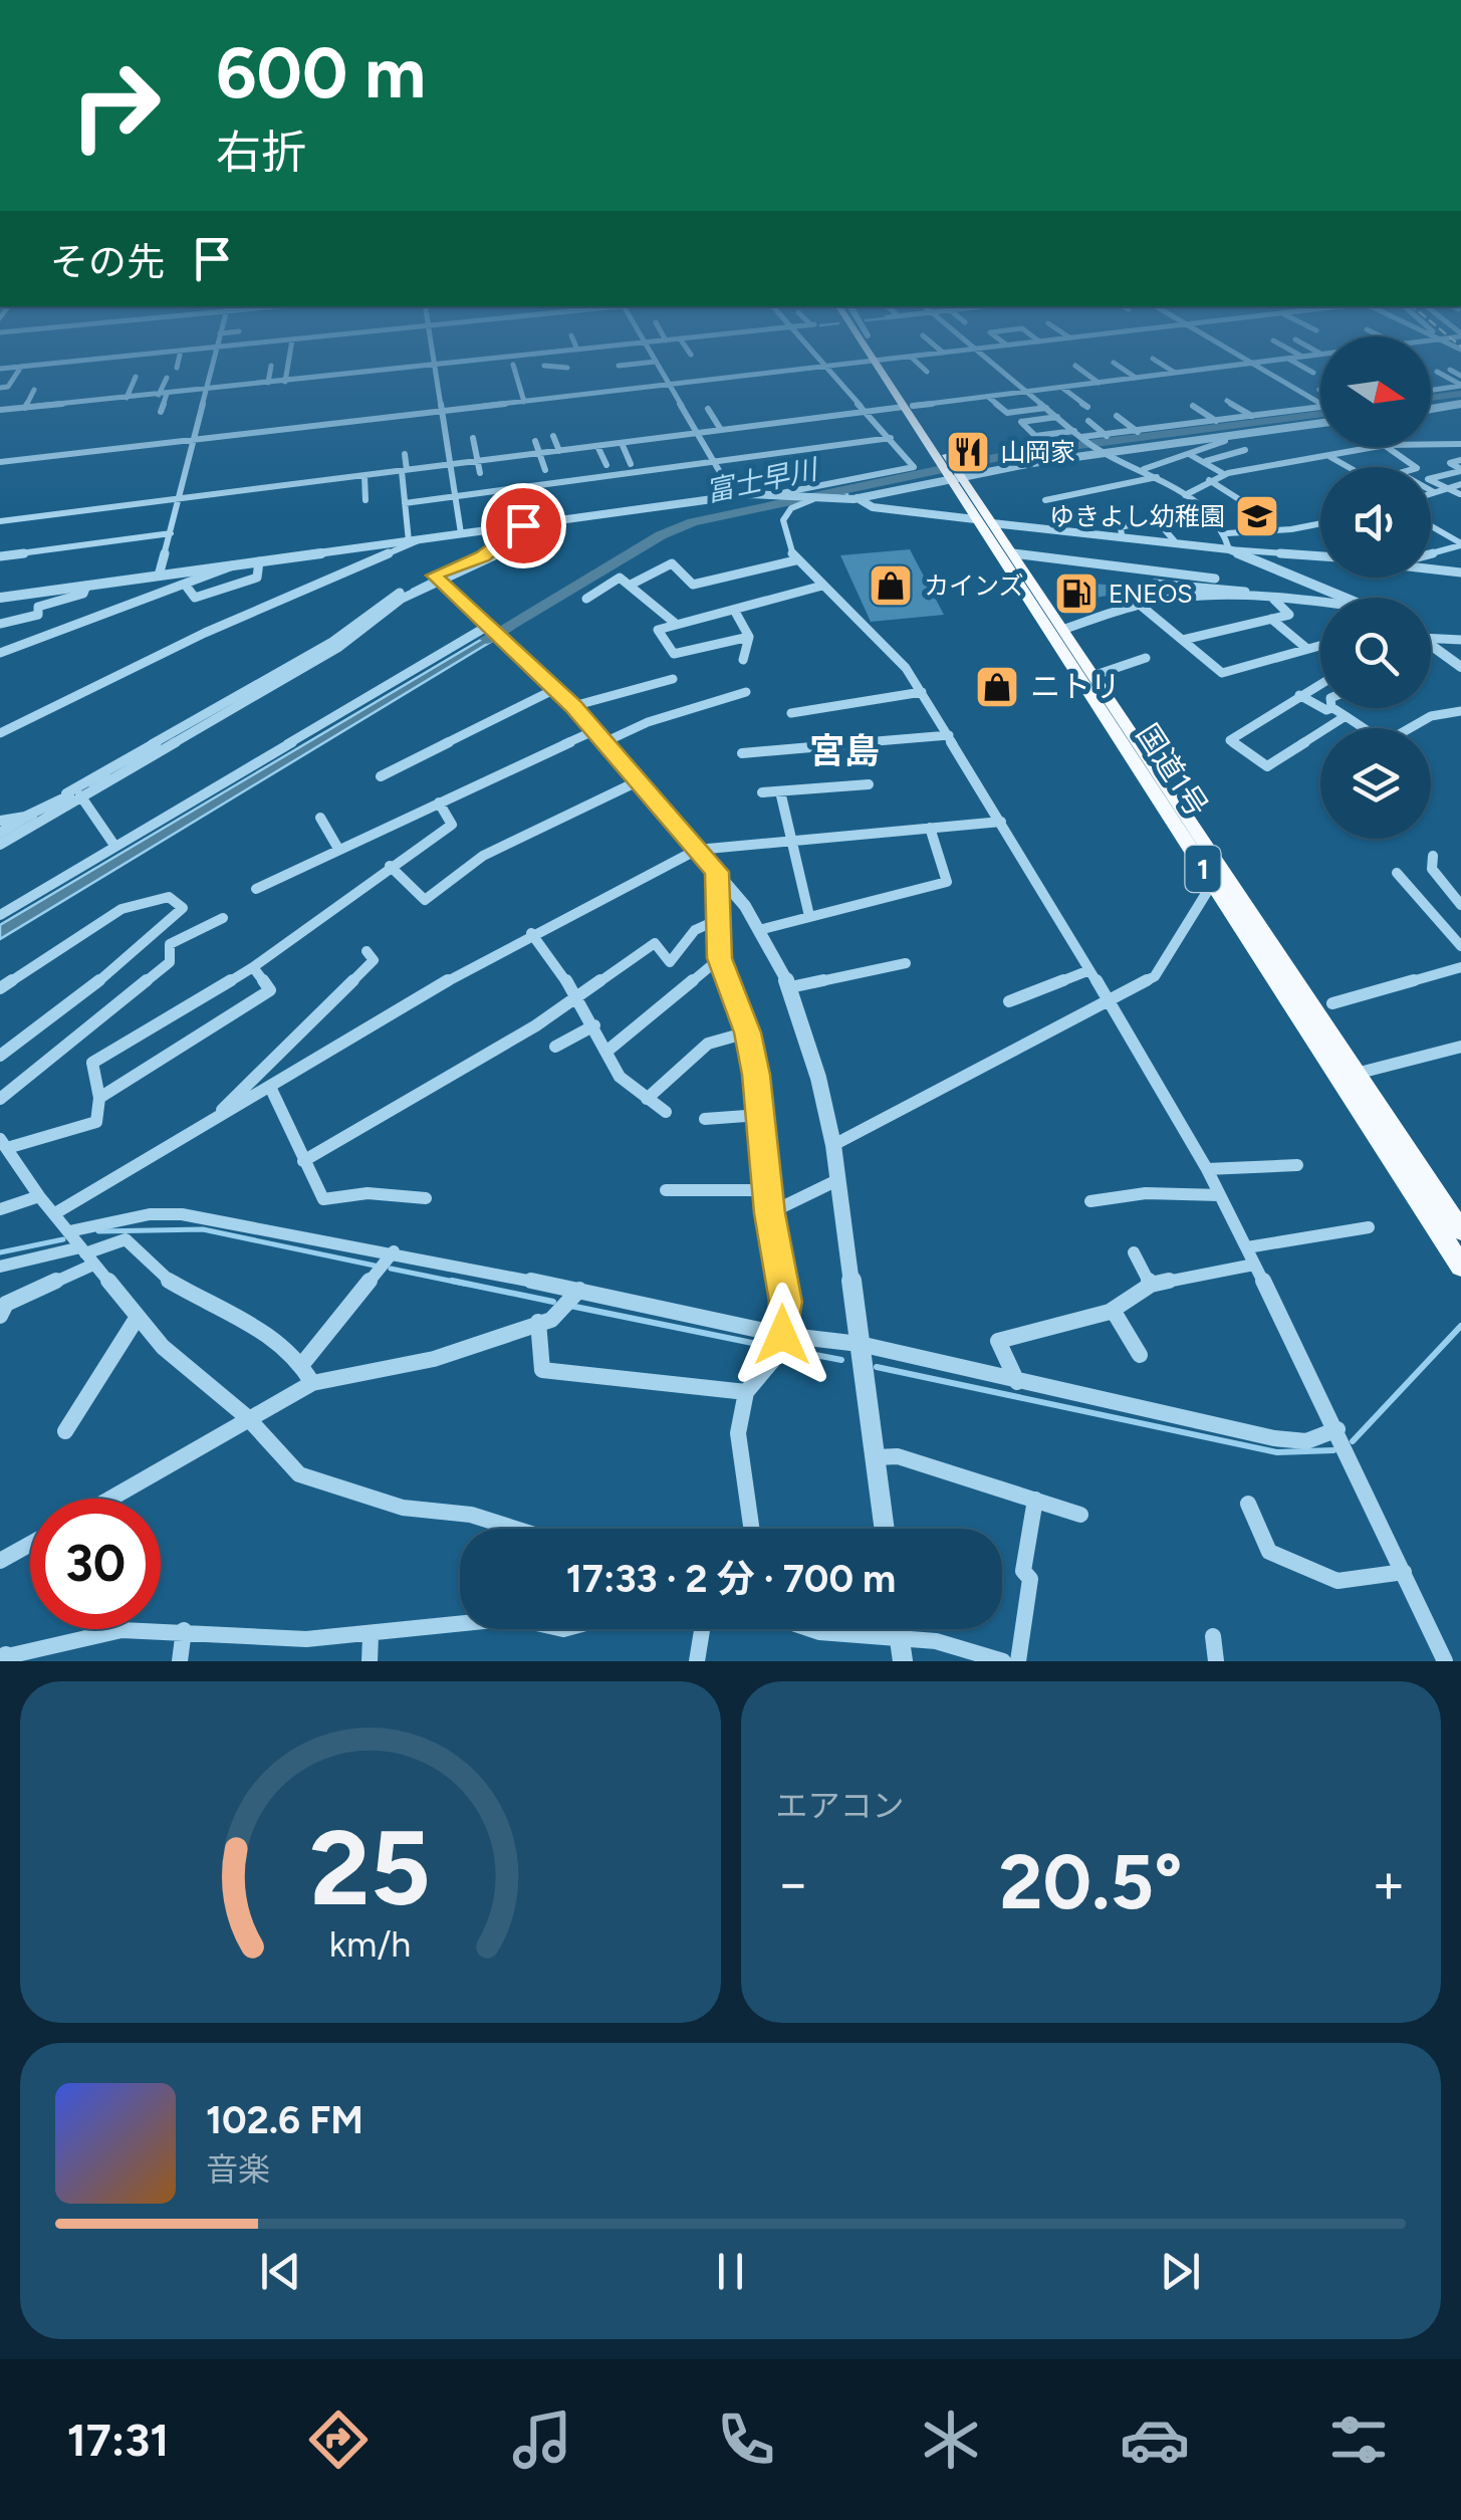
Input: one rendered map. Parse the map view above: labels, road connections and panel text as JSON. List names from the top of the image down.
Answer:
{
  "streets": {
    "highway": ["国道1号", "1"]
  },
  "districts": ["宮島"],
  "water": ["富士早川"],
  "places": {
    "restaurant": ["山岡家"],
    "school or university": ["ゆきよし幼稚園"],
    "shop": ["カインズ", "ニトリ"],
    "fuel station": ["ENEOS"]
  },
  "north": "right",
  "page": {
    "turn": ["600 m", "右折"],
    "then": "その先",
    "limit": "30",
    "trip": "17:33 · 2 分 · 700 m",
    "tile": "エアコン",
    "heat": ["−", "20.5°", "+"],
    "song": ["102.6 FM", "音楽"],
    "tabs": "17:31",
    "gauge": ["25", "km/h"]
  }
}
